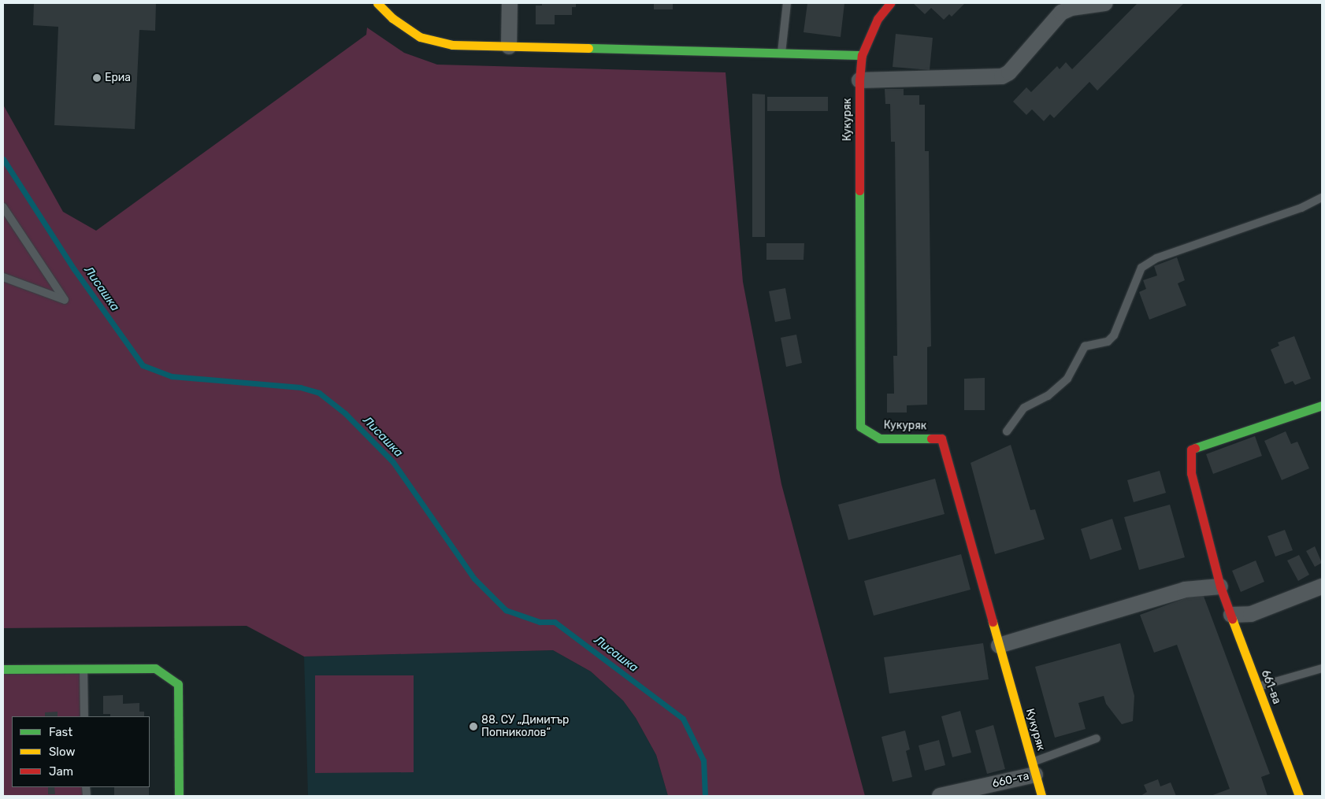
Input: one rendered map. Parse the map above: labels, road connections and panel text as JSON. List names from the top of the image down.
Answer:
{
  "streets": {
    "street": ["Кукуряк", "661-ва", "660-та"]
  },
  "crossings": [
    ["Кукуряк", "660-та"]
  ],
  "water": ["Лисашка"],
  "places": ["Ериа", "88. СУ „Димитър Попниколов“"],
  "legend": ["Fast", "Slow", "Jam"]
}
